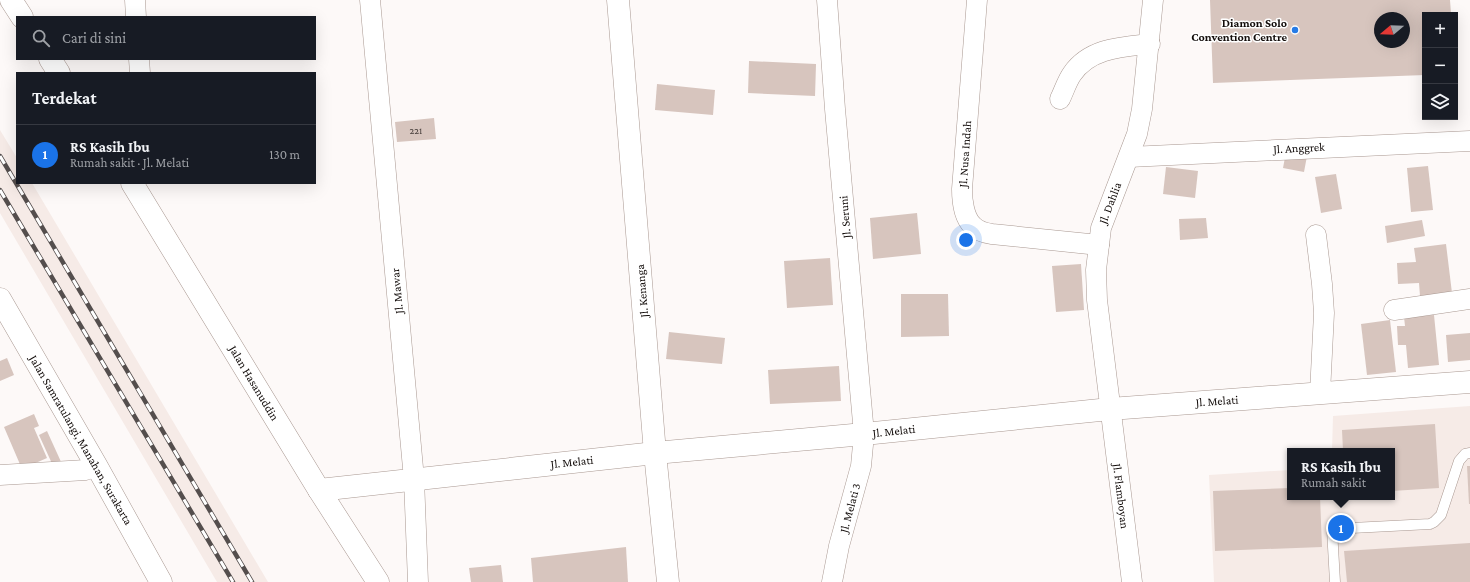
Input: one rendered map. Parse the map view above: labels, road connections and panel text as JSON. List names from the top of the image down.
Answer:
{
  "streets": {
    "street": [
      "Jl. Anggrek",
      "Jl. Nusa Indah",
      "Jl. Dahlia",
      "Jl. Seruni",
      "Jl. Mawar",
      "Jl. Kenanga",
      "Jalan Hasanuddin",
      "Jl. Melati",
      "Jalan Samratulangi, Manahan, Surakarta",
      "Jl. Flamboyan",
      "Jl. Melati 3"
    ]
  },
  "crossings": [
    ["Jl. Anggrek", "Jl. Dahlia"],
    ["Jl. Nusa Indah", "Jl. Dahlia"],
    ["Jl. Dahlia", "Jl. Melati"],
    ["Jl. Dahlia", "Jl. Flamboyan"],
    ["Jl. Seruni", "Jl. Melati"],
    ["Jl. Seruni", "Jl. Melati 3"],
    ["Jl. Mawar", "Jl. Melati"],
    ["Jl. Kenanga", "Jl. Melati"],
    ["Jalan Hasanuddin", "Jl. Melati"],
    ["Jl. Melati", "Jl. Flamboyan"],
    ["Jl. Melati", "Jl. Melati 3"]
  ],
  "places": ["Diamon Solo Convention Centre"],
  "house_numbers": ["221"],
  "north": "left",
  "page": {
    "map_buttons": ["+", "−"],
    "search": "Cari di sini",
    "heading": "Terdekat",
    "list": [
      {
        "mark": "1",
        "name": "RS Kasih Ibu",
        "note": "Rumah sakit · Jl. Melati",
        "value": "130 m"
      }
    ],
    "popup": ["RS Kasih Ibu", "Rumah sakit"],
    "pins": "1"
  }
}
